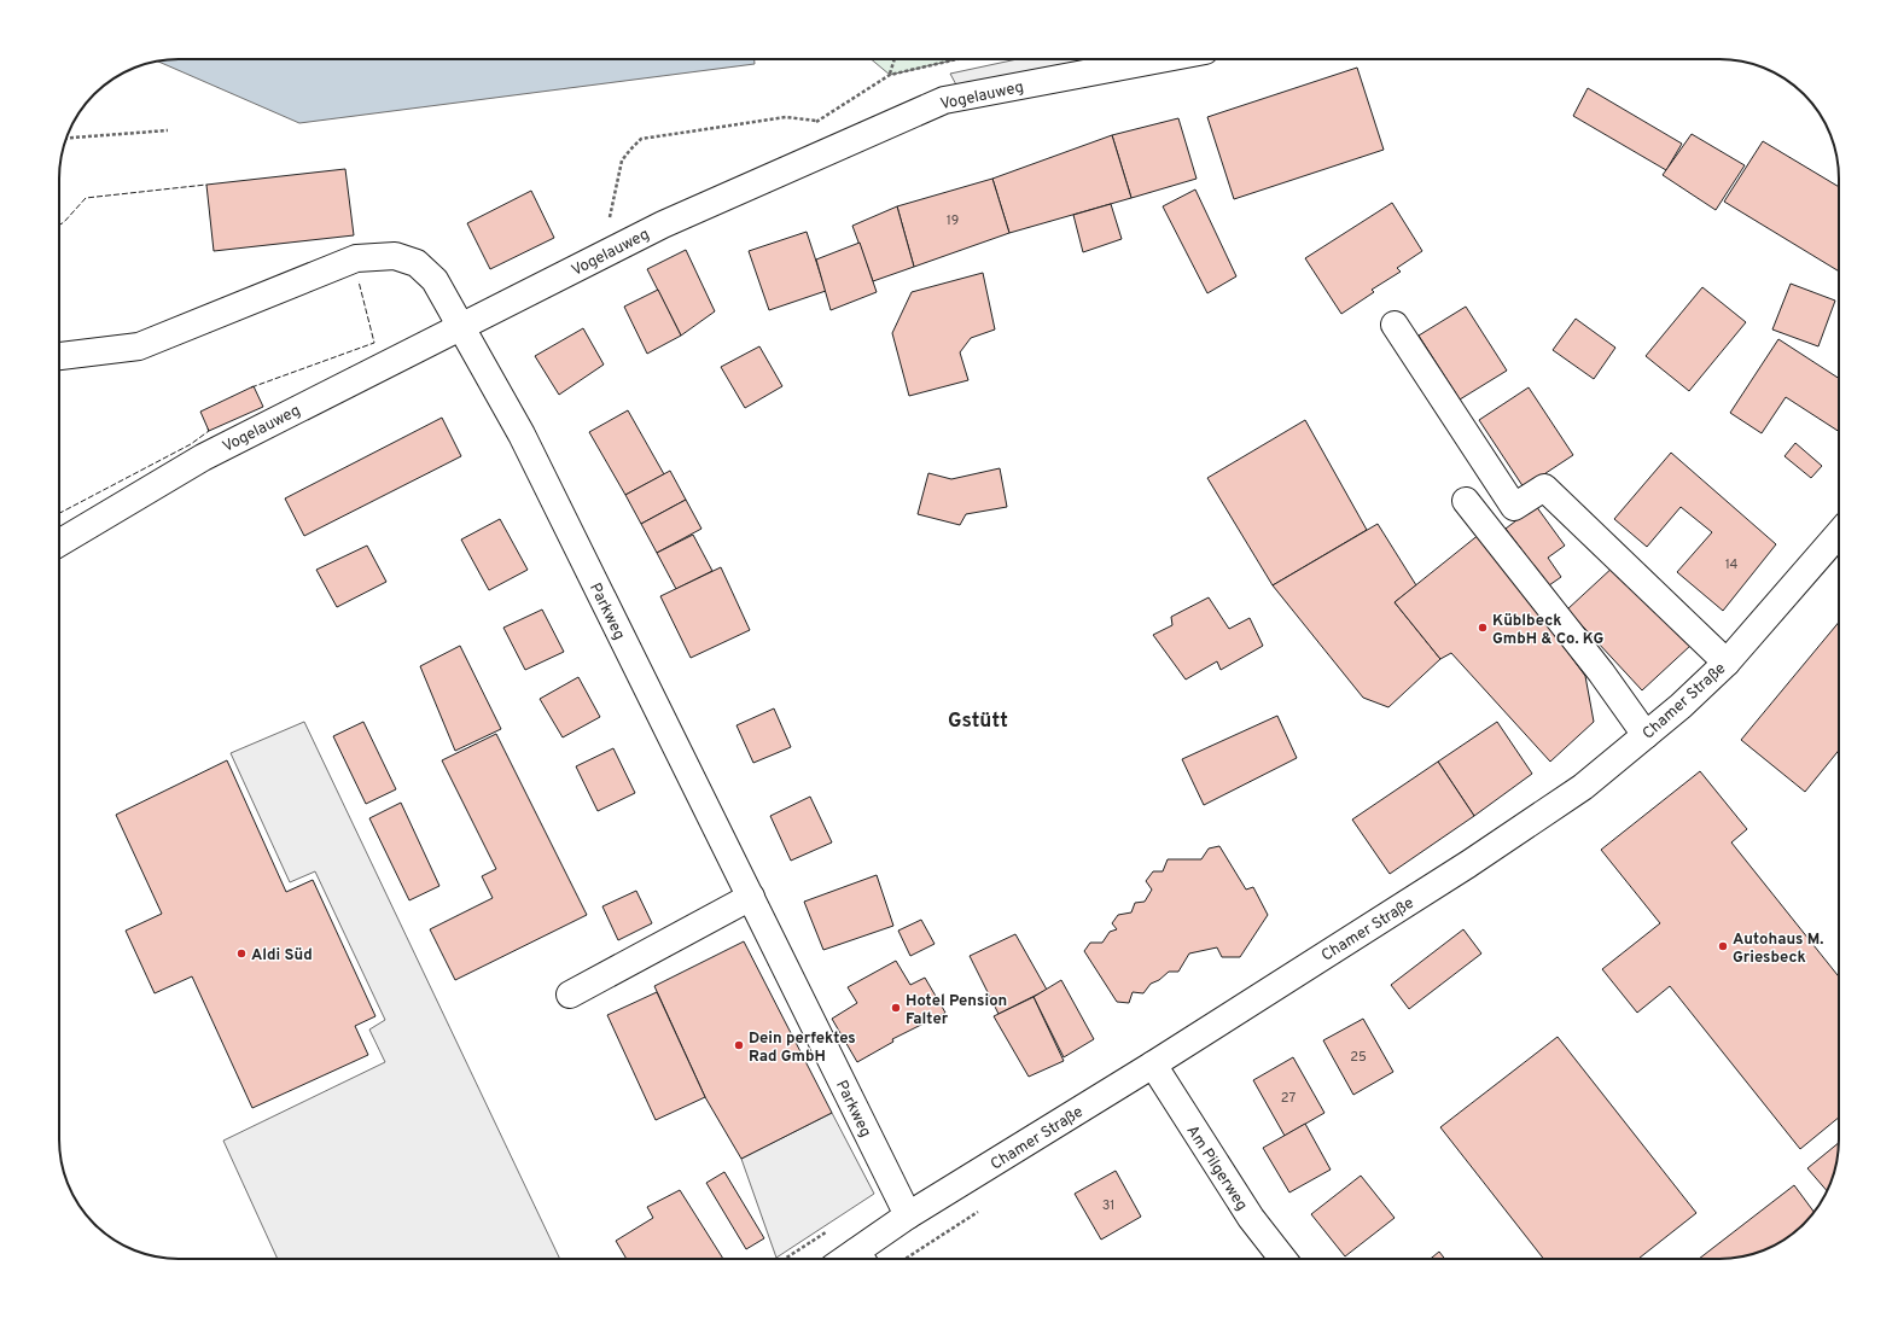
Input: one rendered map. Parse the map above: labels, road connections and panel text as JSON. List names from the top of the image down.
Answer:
{
  "streets": {
    "street": [
      "Vogelauweg",
      "Parkweg",
      "Chamer Straße",
      "Am Pilgerweg"
    ]
  },
  "crossings": [
    ["Vogelauweg", "Parkweg"],
    ["Parkweg", "Chamer Straße"],
    ["Chamer Straße", "Am Pilgerweg"]
  ],
  "districts": ["Gstütt"],
  "places": [
    "Küblbeck GmbH & Co. KG",
    "Autohaus M. Griesbeck",
    "Aldi Süd",
    "Hotel Pension Falter",
    "Dein perfektes Rad GmbH"
  ],
  "house_numbers": [
    "19",
    "14",
    "25",
    "27",
    "31"
  ]
}
